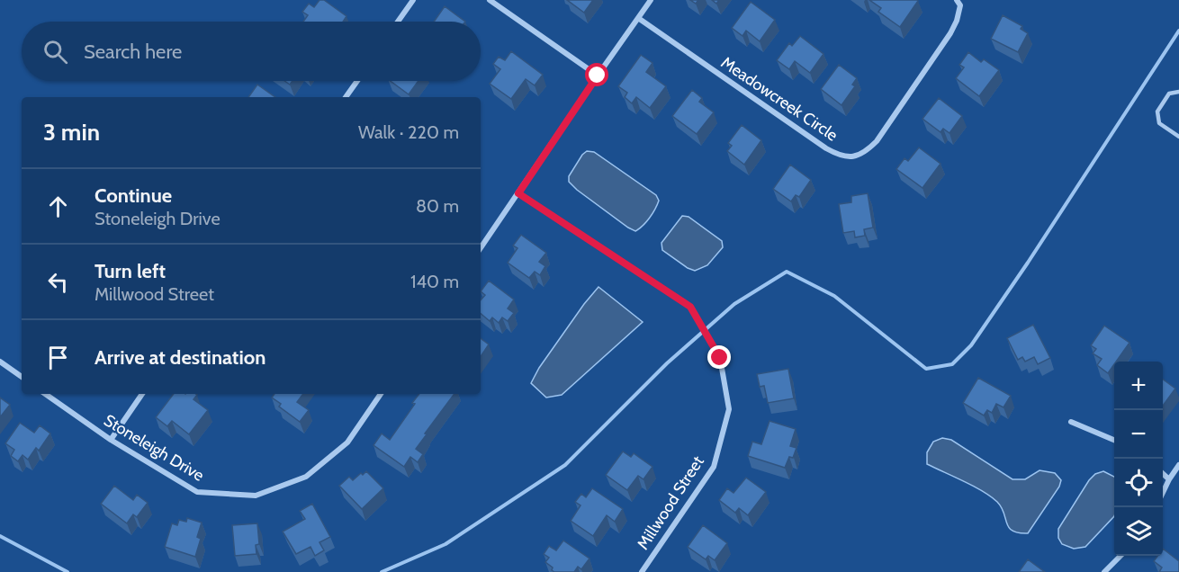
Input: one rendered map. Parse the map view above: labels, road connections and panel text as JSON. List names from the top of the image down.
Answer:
{
  "streets": {
    "street": ["Meadowcreek Circle", "Stoneleigh Drive", "Millwood Street"]
  },
  "page": {
    "search": "Search here",
    "heading": ["3 min", "Walk · 220 m"],
    "list": [
      ["Continue", "Stoneleigh Drive", "80 m"],
      ["Turn left", "Millwood Street", "140 m"],
      "Arrive at destination"
    ],
    "map_buttons": ["+", "−"]
  }
}
